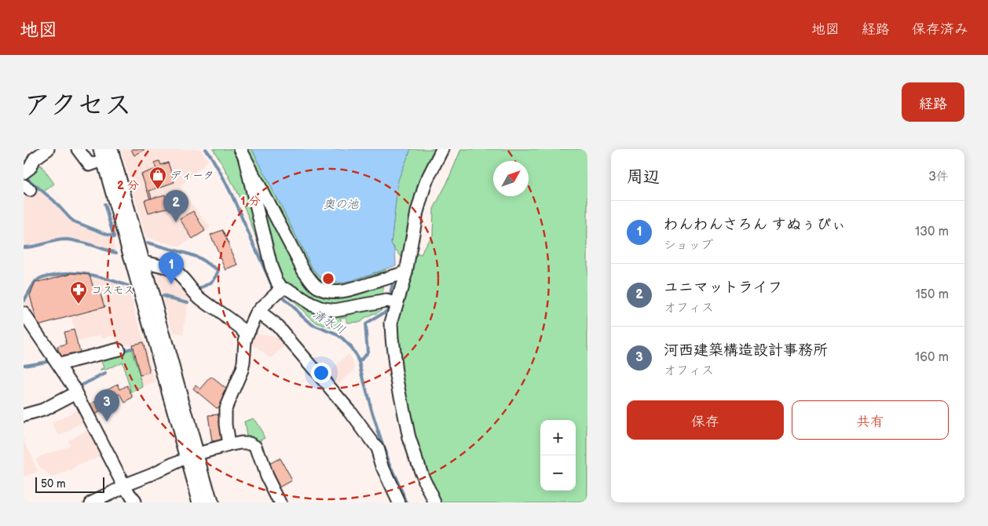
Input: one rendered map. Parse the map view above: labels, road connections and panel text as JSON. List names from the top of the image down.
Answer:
{
  "water": ["奥の池", "清水川"],
  "places": {
    "shop": ["ディータ"],
    "pharmacy": ["コスモス"]
  },
  "scale_bar": "50 m",
  "north": "top right",
  "page": {
    "header": "地図",
    "nav": ["地図", "経路", "保存済み"],
    "title": "アクセス",
    "buttons": [
      "経路",
      ["保存", "共有"]
    ],
    "heading": ["周辺", "3件"],
    "pins": ["2", "1", "3"],
    "list": [
      {
        "mark": "1",
        "name": "わんわんさろん すぬぅぴぃ",
        "note": "ショップ",
        "value": "130 m"
      },
      {
        "mark": "2",
        "name": "ユニマットライフ",
        "note": "オフィス",
        "value": "150 m"
      },
      {
        "mark": "3",
        "name": "河西建築構造設計事務所",
        "note": "オフィス",
        "value": "160 m"
      }
    ],
    "map_buttons": ["+", "−"],
    "scale": "50 m"
  },
  "rings": ["2 分", "1 分"]
}
